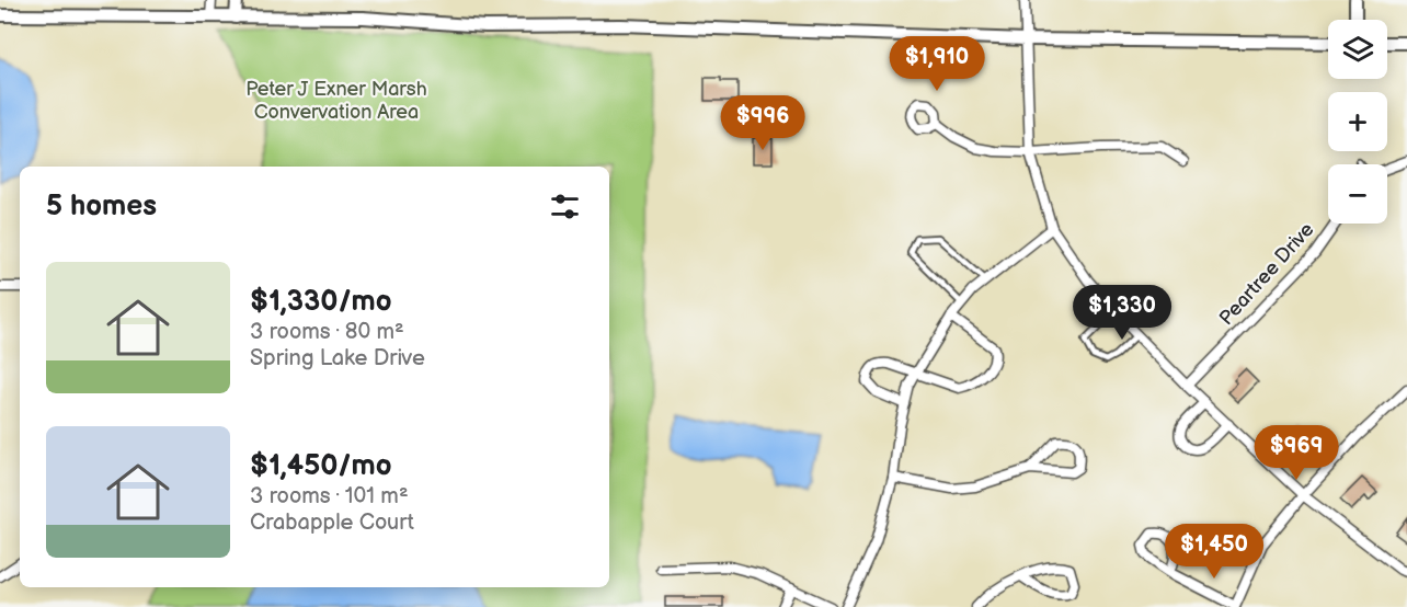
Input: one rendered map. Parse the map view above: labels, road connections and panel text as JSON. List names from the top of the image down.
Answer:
{
  "streets": {
    "street": ["Peartree Drive"]
  },
  "parks": ["Peter J Exner Marsh Convervation Area"],
  "page": {
    "map_buttons": ["+", "−"],
    "price": [
      "$1,910",
      "$996",
      "$1,330",
      "$969",
      "$1,450"
    ],
    "heading": "5 homes",
    "list": [
      {
        "name": "$1,330/mo",
        "note": "3 rooms · 80 m² · Spring Lake Drive"
      },
      {
        "name": "$1,450/mo",
        "note": "3 rooms · 101 m² · Crabapple Court"
      }
    ]
  }
}
